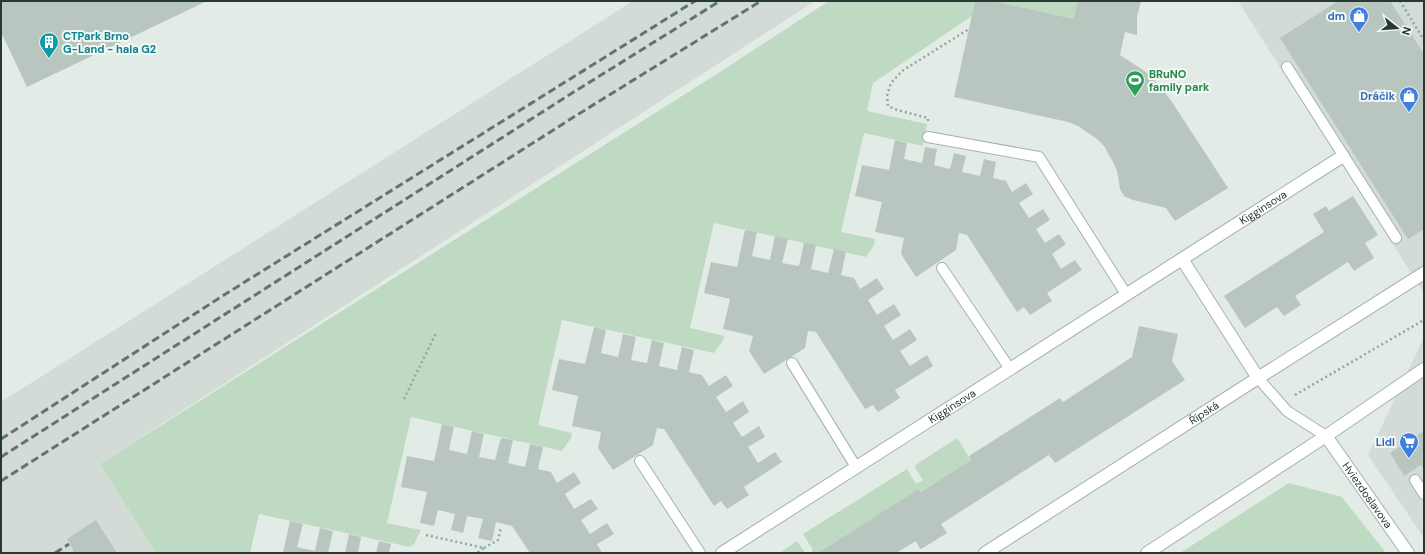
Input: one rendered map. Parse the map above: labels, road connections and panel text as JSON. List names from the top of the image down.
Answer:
{
  "streets": {
    "street": ["Kigginsova", "Řípská", "Hviezdoslavova"]
  },
  "places": {
    "shop": ["dm", "Dráčik"],
    "building": ["CTPark Brno G-Land - hala G2"],
    "sports": ["BRuNO family park"],
    "supermarket": ["Lidl"]
  },
  "north": "right"
}
